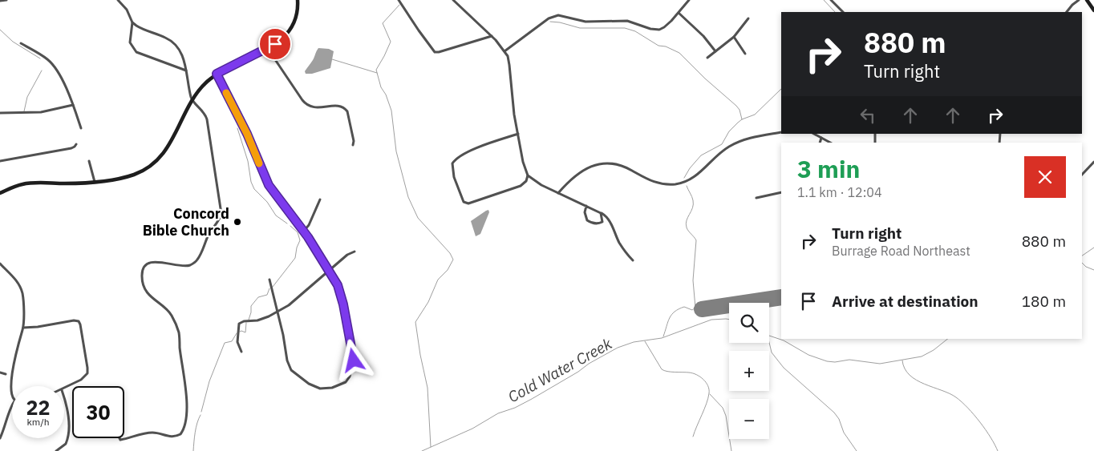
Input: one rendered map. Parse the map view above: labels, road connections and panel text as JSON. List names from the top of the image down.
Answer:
{
  "water": ["Cold Water Creek"],
  "places": ["Concord Bible Church"],
  "page": {
    "turn": ["880 m", "Turn right"],
    "heading": ["3 min", "1.1 km · 12:04"],
    "list": [
      {
        "name": "Turn right",
        "note": "Burrage Road Northeast",
        "value": "880 m"
      },
      {
        "name": "Arrive at destination",
        "value": "180 m"
      }
    ],
    "map_buttons": ["+", "−"],
    "speed": "22 km/h",
    "limit": "30"
  }
}
